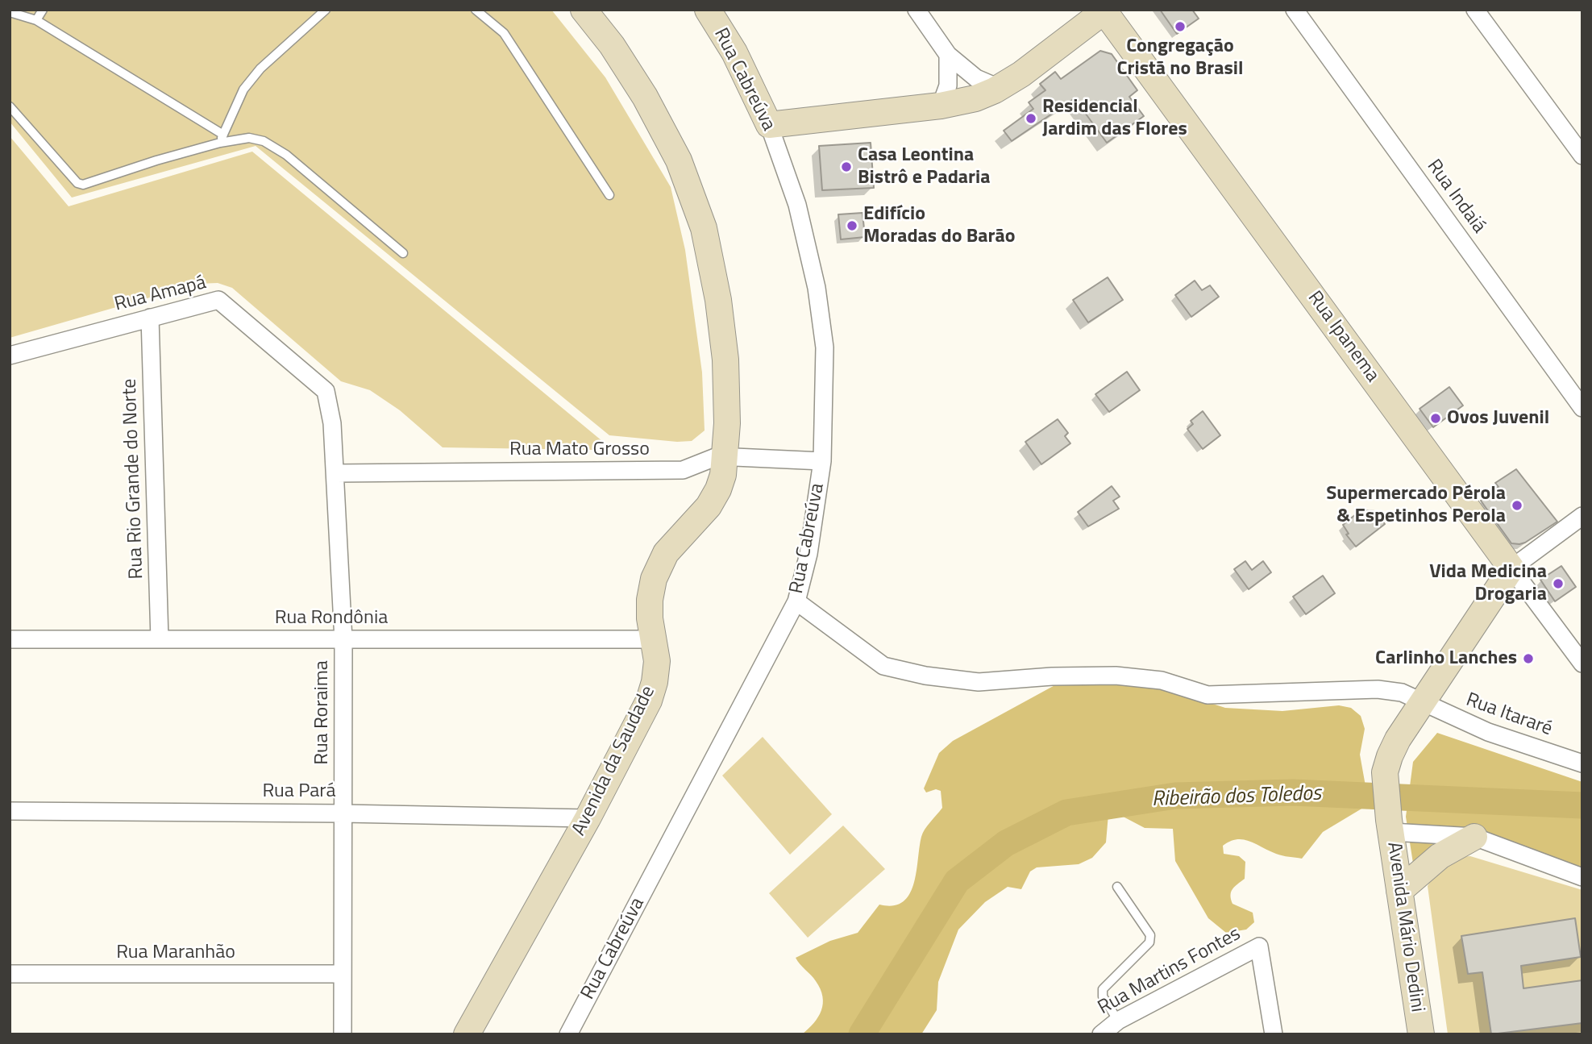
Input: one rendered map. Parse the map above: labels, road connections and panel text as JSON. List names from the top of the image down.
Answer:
{
  "streets": {
    "street": [
      "Rua Cabreúva",
      "Rua Indaiá",
      "Rua Amapá",
      "Rua Ipanema",
      "Rua Mato Grosso",
      "Rua Rio Grande do Norte",
      "Rua Rondônia",
      "Rua Roraima",
      "Rua Itararé",
      "Avenida da Saudade",
      "Rua Pará",
      "Avenida Mário Dedini",
      "Rua Maranhão",
      "Rua Martins Fontes"
    ]
  },
  "crossings": [
    ["Rua Cabreúva", "Rua Mato Grosso"],
    ["Rua Cabreúva", "Rua Itararé"],
    ["Rua Amapá", "Rua Rio Grande do Norte"],
    ["Rua Amapá", "Rua Roraima"],
    ["Rua Mato Grosso", "Rua Roraima"],
    ["Rua Mato Grosso", "Avenida da Saudade"],
    ["Rua Rio Grande do Norte", "Rua Rondônia"],
    ["Rua Rondônia", "Rua Roraima"],
    ["Rua Rondônia", "Avenida da Saudade"],
    ["Rua Roraima", "Rua Pará"],
    ["Rua Roraima", "Rua Maranhão"],
    ["Rua Itararé", "Avenida Mário Dedini"],
    ["Avenida da Saudade", "Rua Pará"]
  ],
  "water": ["Ribeirão dos Toledos"],
  "places": [
    "Congregação Cristã no Brasil",
    "Residencial Jardim das Flores",
    "Casa Leontina Bistrô e Padaria",
    "Edifício Moradas do Barão",
    "Ovos Juvenil",
    "Supermercado Pérola & Espetinhos Perola",
    "Vida Medicina Drogaria",
    "Carlinho Lanches"
  ]
}
